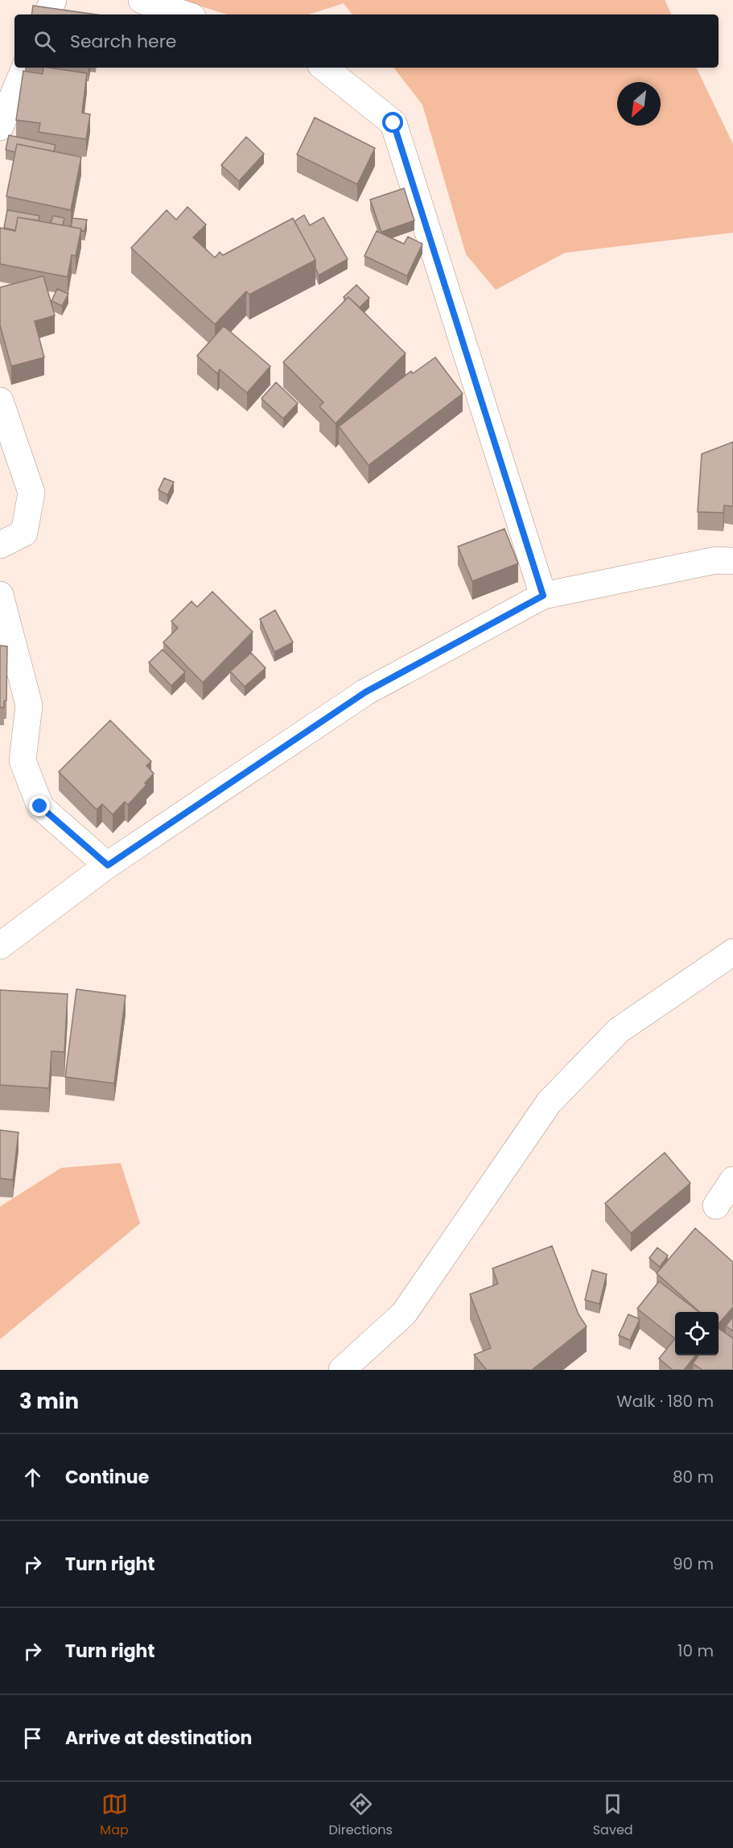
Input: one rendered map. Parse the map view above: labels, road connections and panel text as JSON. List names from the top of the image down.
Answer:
{
  "north": "bottom left",
  "page": {
    "search": "Search here",
    "heading": ["3 min", "Walk · 180 m"],
    "list": [
      ["Continue", "80 m"],
      ["Turn right", "90 m"],
      ["Turn right", "10 m"],
      "Arrive at destination"
    ],
    "nav": ["Map", "Directions", "Saved"]
  }
}
